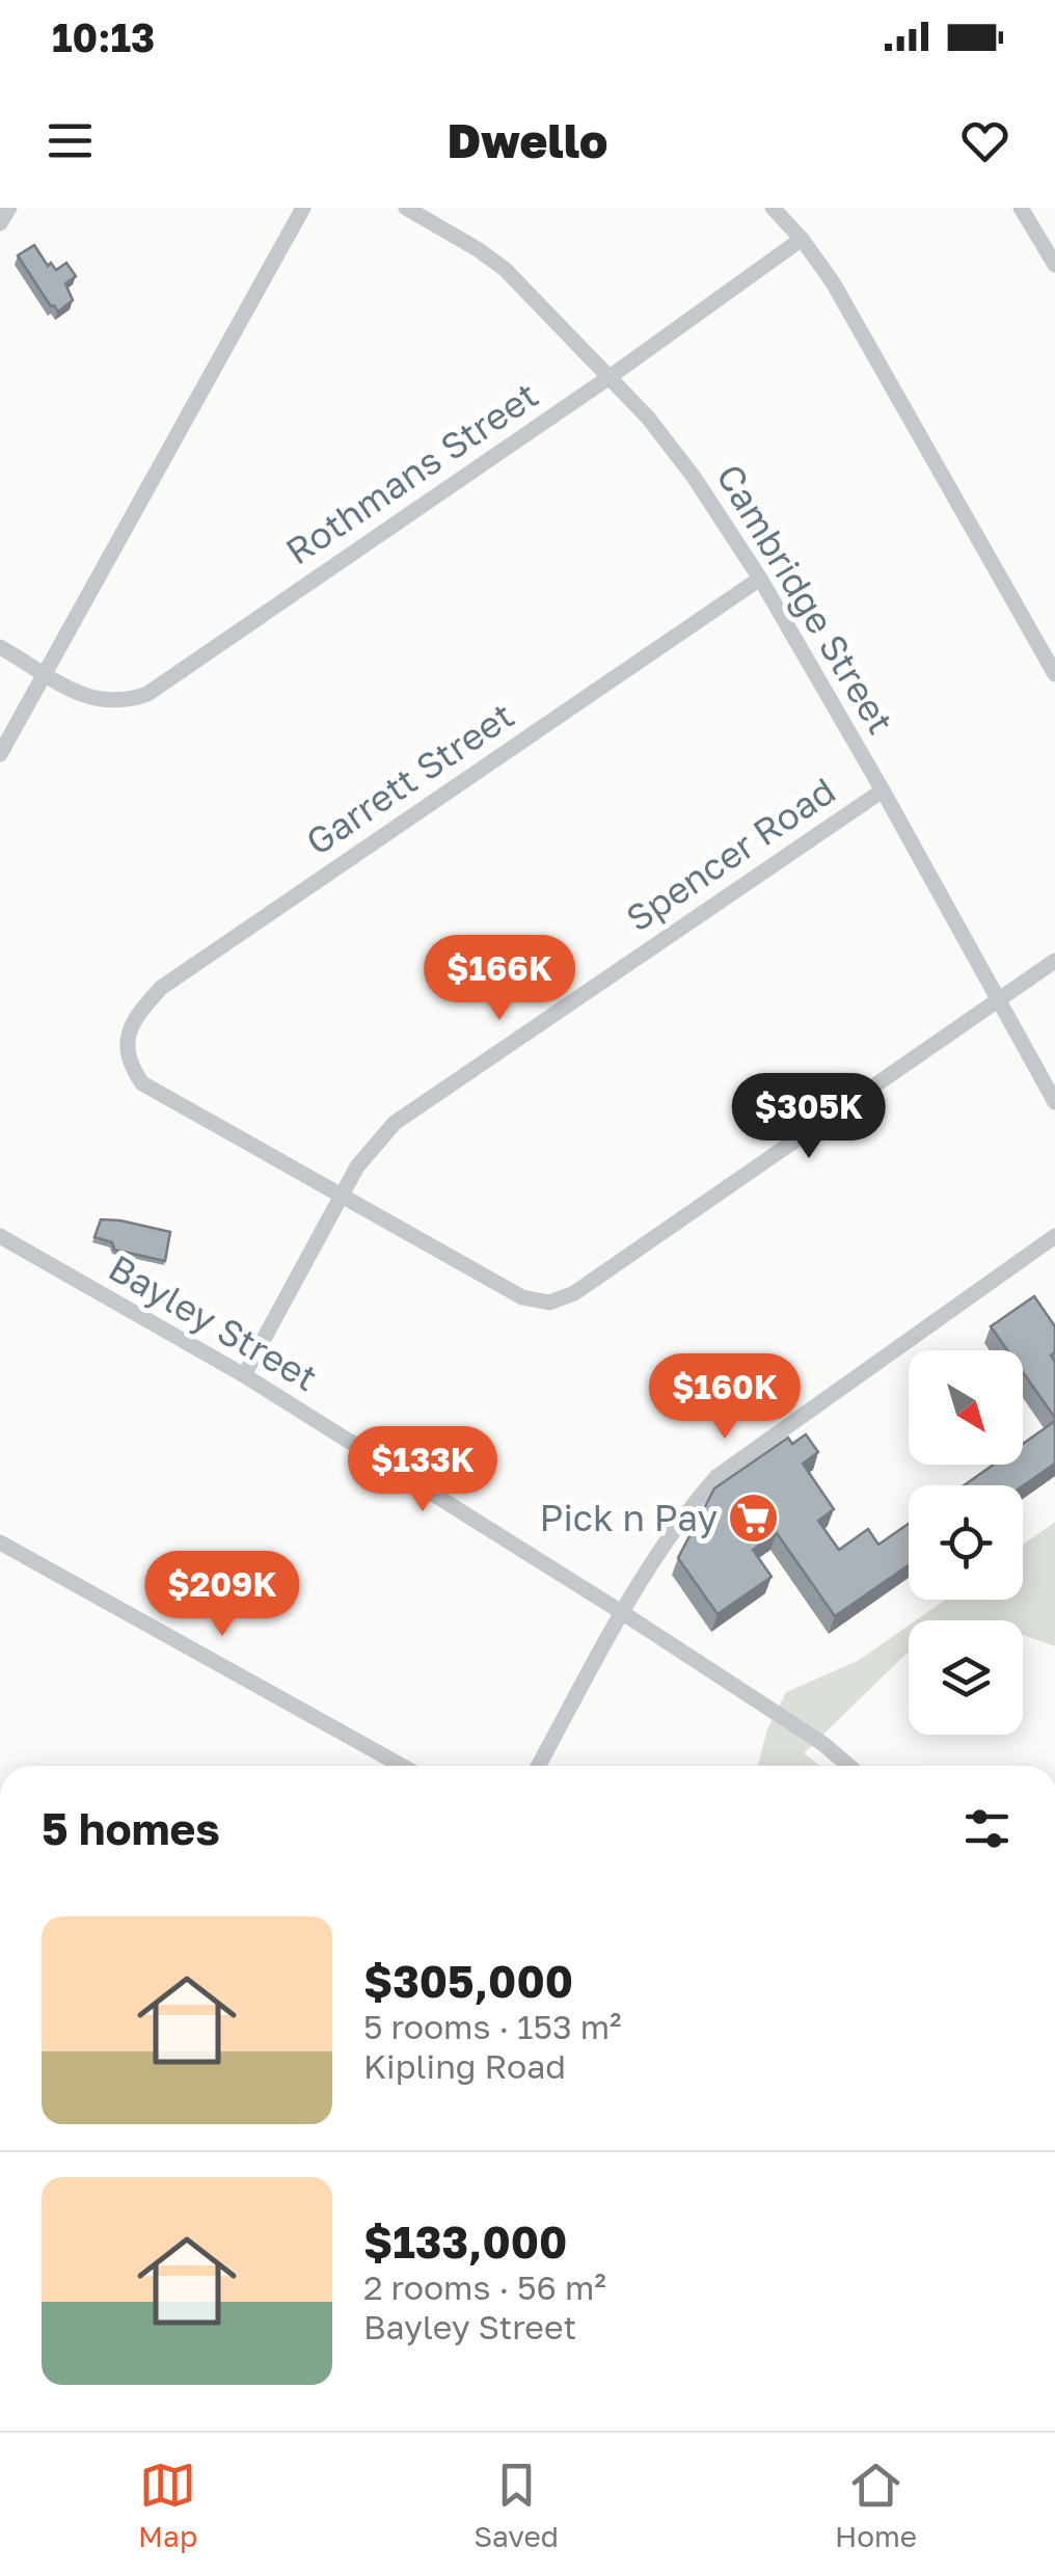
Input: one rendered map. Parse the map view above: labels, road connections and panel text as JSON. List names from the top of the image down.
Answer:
{
  "streets": {
    "street": [
      "Rothmans Street",
      "Cambridge Street",
      "Garrett Street",
      "Spencer Road",
      "Bayley Street"
    ]
  },
  "crossings": [
    ["Rothmans Street", "Cambridge Street"],
    ["Cambridge Street", "Garrett Street"],
    ["Cambridge Street", "Spencer Road"],
    ["Garrett Street", "Spencer Road"],
    ["Spencer Road", "Bayley Street"]
  ],
  "places": {
    "supermarket": ["Pick n Pay"]
  },
  "north": "bottom right",
  "page": {
    "status": "10:13",
    "header": "Dwello",
    "price": [
      "$166K",
      "$305K",
      "$160K",
      "$133K",
      "$209K"
    ],
    "heading": "5 homes",
    "list": [
      {
        "name": "$305,000",
        "note": "5 rooms · 153 m² · Kipling Road"
      },
      {
        "name": "$133,000",
        "note": "2 rooms · 56 m² · Bayley Street"
      }
    ],
    "tabs": ["Map", "Saved", "Home"]
  }
}
